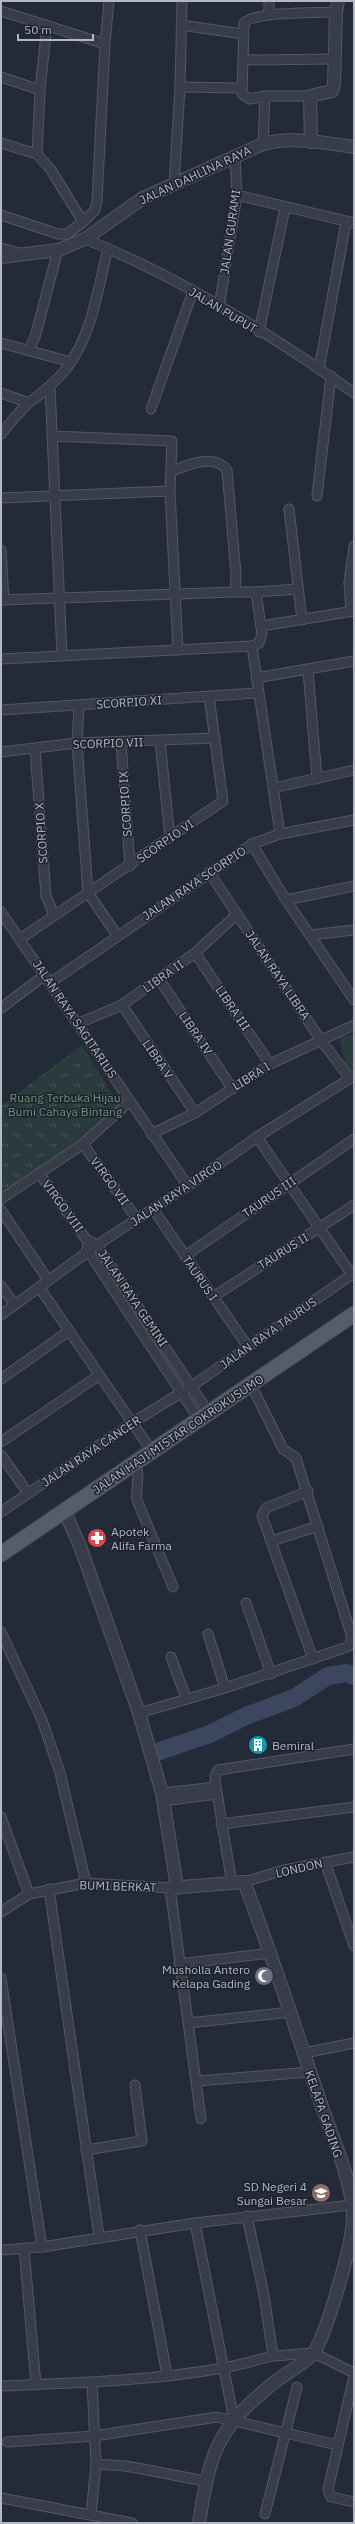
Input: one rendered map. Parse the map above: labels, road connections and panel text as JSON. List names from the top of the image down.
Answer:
{
  "streets": {
    "main road": ["JALAN HAJI MISTAR COKROKUSUMO"],
    "street": [
      "JALAN DAHLINA RAYA",
      "JALAN GURAMI",
      "JALAN PUPUT",
      "SCORPIO XI",
      "SCORPIO VII",
      "SCORPIO IX",
      "SCORPIO X",
      "SCORPIO VI",
      "JALAN RAYA SCORPIO",
      "JALAN RAYA LIBRA",
      "LIBRA II",
      "LIBRA III",
      "JALAN RAYA SAGITARIUS",
      "LIBRA IV",
      "LIBRA V",
      "LIBRA I",
      "VIRGO VII",
      "JALAN RAYA VIRGO",
      "TAURUS III",
      "VIRGO VIII",
      "TAURUS II",
      "TAURUS I",
      "JALAN RAYA GEMINI",
      "JALAN RAYA TAURUS",
      "JALAN RAYA CANCER",
      "LONDON",
      "BUMI BERKAT",
      "KELAPA GADING"
    ]
  },
  "crossings": [
    ["JALAN DAHLINA RAYA", "JALAN GURAMI"],
    ["JALAN DAHLINA RAYA", "JALAN PUPUT"],
    ["JALAN GURAMI", "JALAN PUPUT"],
    ["SCORPIO XI", "SCORPIO VI"],
    ["SCORPIO VII", "SCORPIO IX"],
    ["SCORPIO VII", "SCORPIO X"],
    ["SCORPIO VII", "SCORPIO VI"],
    ["SCORPIO IX", "SCORPIO VI"],
    ["SCORPIO X", "SCORPIO VI"],
    ["SCORPIO VI", "JALAN RAYA SAGITARIUS"],
    ["JALAN RAYA SCORPIO", "JALAN RAYA LIBRA"],
    ["JALAN RAYA SCORPIO", "JALAN RAYA SAGITARIUS"],
    ["JALAN RAYA LIBRA", "LIBRA II"],
    ["JALAN RAYA LIBRA", "LIBRA I"],
    ["JALAN RAYA LIBRA", "JALAN RAYA VIRGO"],
    ["LIBRA II", "LIBRA III"],
    ["LIBRA II", "JALAN RAYA SAGITARIUS"],
    ["LIBRA II", "LIBRA IV"],
    ["LIBRA II", "LIBRA V"],
    ["LIBRA III", "LIBRA I"],
    ["JALAN RAYA SAGITARIUS", "LIBRA I"],
    ["JALAN RAYA SAGITARIUS", "JALAN RAYA VIRGO"],
    ["LIBRA IV", "LIBRA I"],
    ["LIBRA V", "LIBRA I"],
    ["VIRGO VII", "JALAN RAYA VIRGO"],
    ["JALAN RAYA VIRGO", "TAURUS I"],
    ["JALAN RAYA VIRGO", "JALAN RAYA GEMINI"],
    ["TAURUS III", "TAURUS I"],
    ["VIRGO VIII", "JALAN RAYA GEMINI"],
    ["TAURUS II", "TAURUS I"],
    ["TAURUS I", "JALAN RAYA TAURUS"],
    ["JALAN RAYA GEMINI", "JALAN RAYA TAURUS"],
    ["JALAN RAYA GEMINI", "JALAN HAJI MISTAR COKROKUSUMO"],
    ["JALAN RAYA GEMINI", "JALAN RAYA CANCER"],
    ["JALAN RAYA TAURUS", "JALAN RAYA CANCER"],
    ["LONDON", "KELAPA GADING"]
  ],
  "parks": ["Ruang Terbuka Hijau Bumi Cahaya Bintang"],
  "places": {
    "pharmacy": ["Apotek Alifa Farma"],
    "building": ["Bemiral"],
    "mosque": ["Musholla Antero Kelapa Gading"],
    "school or university": ["SD Negeri 4 Sungai Besar"]
  },
  "scale_bar": "50 m"
}
